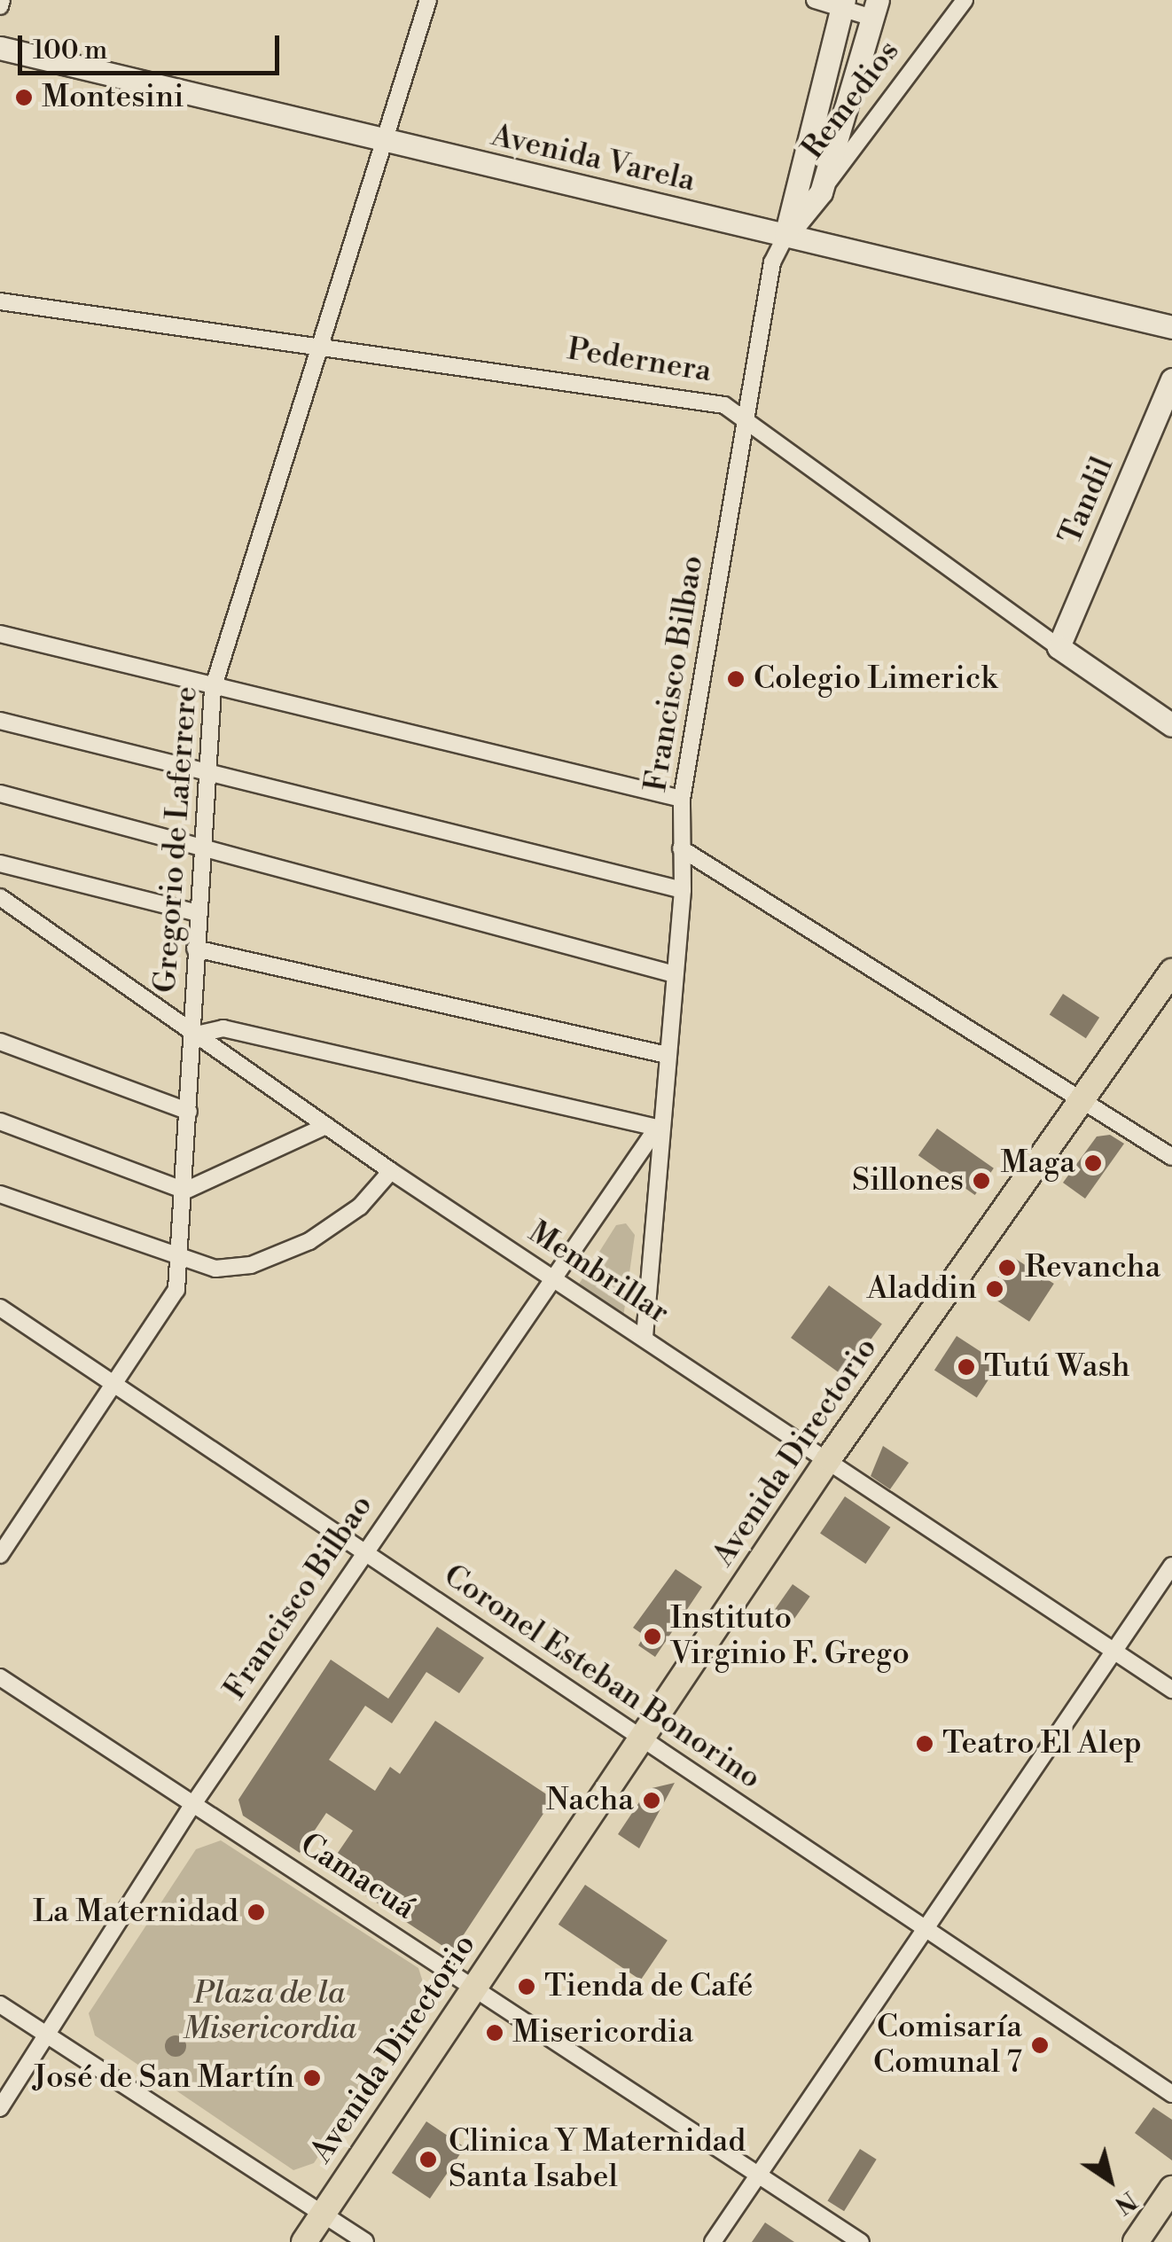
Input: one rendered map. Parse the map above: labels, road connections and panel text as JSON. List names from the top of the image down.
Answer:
{
  "streets": {
    "main road": [
      "Remedios",
      "Avenida Varela",
      "Pedernera",
      "Tandil",
      "Avenida Directorio"
    ],
    "street": [
      "Francisco Bilbao",
      "Gregorio de Laferrere",
      "Membrillar",
      "Coronel Esteban Bonorino",
      "Camacuá"
    ]
  },
  "crossings": [
    ["Remedios", "Avenida Varela"],
    ["Remedios", "Francisco Bilbao"],
    ["Avenida Varela", "Francisco Bilbao"],
    ["Avenida Varela", "Gregorio de Laferrere"],
    ["Pedernera", "Tandil"],
    ["Pedernera", "Francisco Bilbao"],
    ["Pedernera", "Gregorio de Laferrere"],
    ["Francisco Bilbao", "Membrillar"],
    ["Francisco Bilbao", "Coronel Esteban Bonorino"],
    ["Francisco Bilbao", "Camacuá"],
    ["Gregorio de Laferrere", "Membrillar"],
    ["Gregorio de Laferrere", "Coronel Esteban Bonorino"],
    ["Membrillar", "Avenida Directorio"],
    ["Avenida Directorio", "Coronel Esteban Bonorino"],
    ["Avenida Directorio", "Camacuá"]
  ],
  "parks": ["Plaza de la Misericordia"],
  "places": [
    "Montesini",
    "Colegio Limerick",
    "Maga",
    "Sillones",
    "Revancha",
    "Aladdin",
    "Tutú Wash",
    "Instituto Virginio F. Grego",
    "Teatro El Alep",
    "Nacha",
    "La Maternidad",
    "Tienda de Café",
    "Misericordia",
    "Comisaría Comunal 7",
    "José de San Martín",
    "Clinica Y Maternidad Santa Isabel"
  ],
  "scale_bar": "100 m",
  "north": "bottom right"
}
